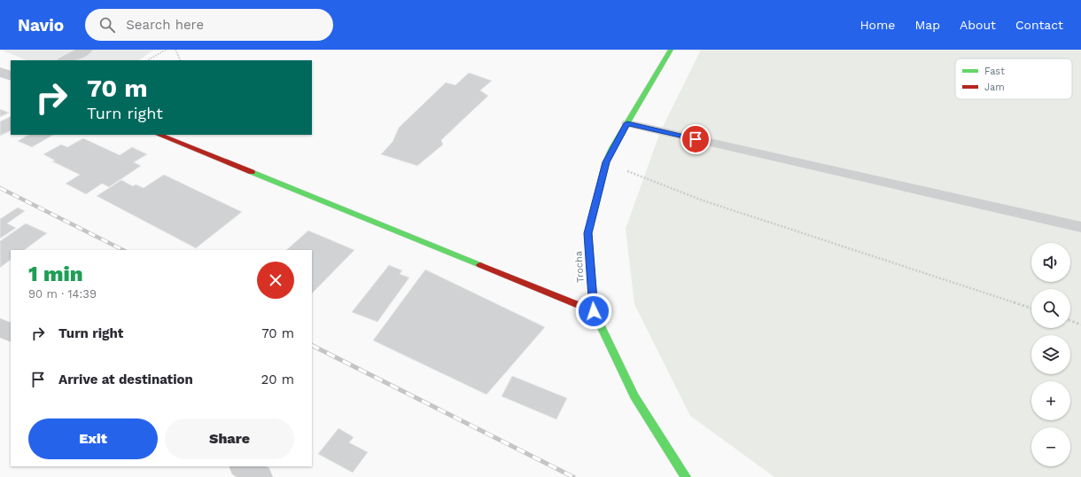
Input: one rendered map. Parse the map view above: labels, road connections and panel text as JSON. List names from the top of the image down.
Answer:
{
  "streets": {
    "street": ["Trocha"]
  },
  "legend": ["Fast", "Jam"],
  "page": {
    "header": "Navio",
    "search": "Search here",
    "nav": [
      "Home",
      "Map",
      "About",
      "Contact"
    ],
    "turn": ["70 m", "Turn right"],
    "map_buttons": ["+", "−"],
    "heading": ["1 min", "90 m · 14:39"],
    "list": [
      {
        "name": "Turn right",
        "value": "70 m"
      },
      {
        "name": "Arrive at destination",
        "value": "20 m"
      }
    ],
    "buttons": ["Exit", "Share"]
  }
}
